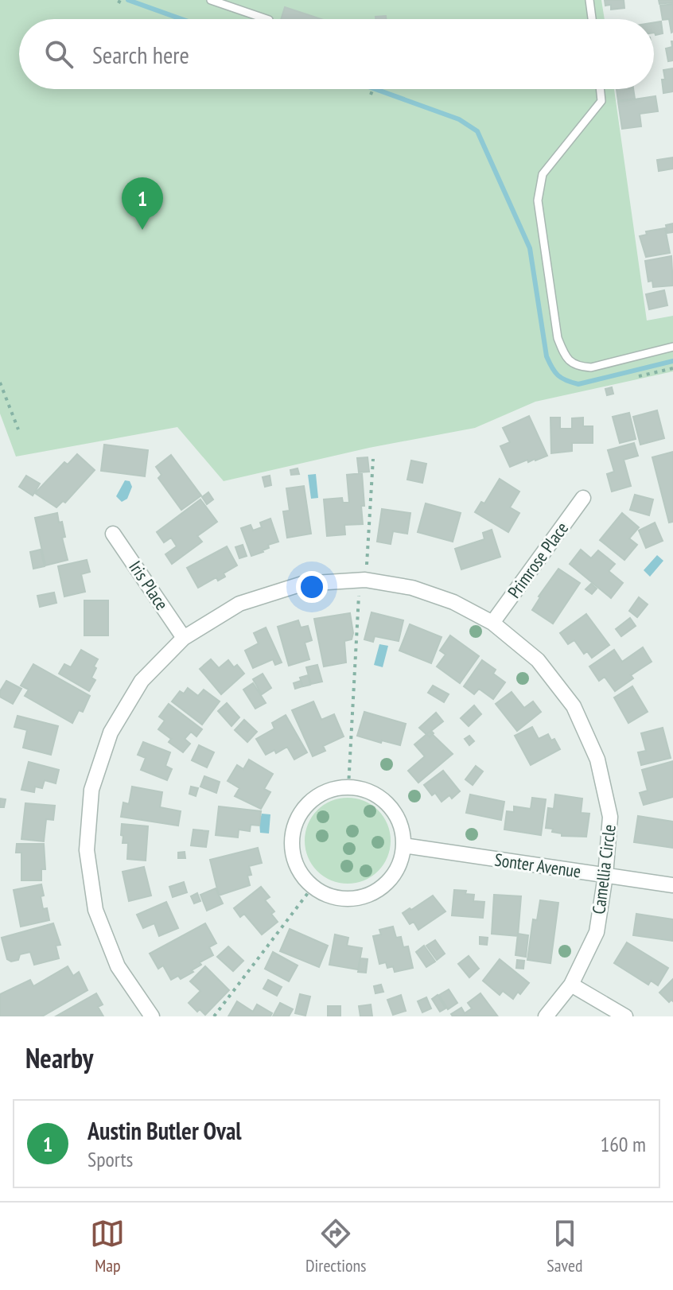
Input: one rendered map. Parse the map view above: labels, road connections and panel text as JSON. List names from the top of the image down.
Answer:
{
  "streets": {
    "street": [
      "Primrose Place",
      "Iris Place",
      "Sonter Avenue",
      "Camellia Circle"
    ]
  },
  "crossings": [
    ["Primrose Place", "Camellia Circle"],
    ["Iris Place", "Camellia Circle"],
    ["Sonter Avenue", "Camellia Circle"]
  ],
  "page": {
    "search": "Search here",
    "pins": "1",
    "heading": "Nearby",
    "list": [
      {
        "mark": "1",
        "name": "Austin Butler Oval",
        "note": "Sports",
        "value": "160 m"
      }
    ],
    "nav": ["Map", "Directions", "Saved"]
  }
}
